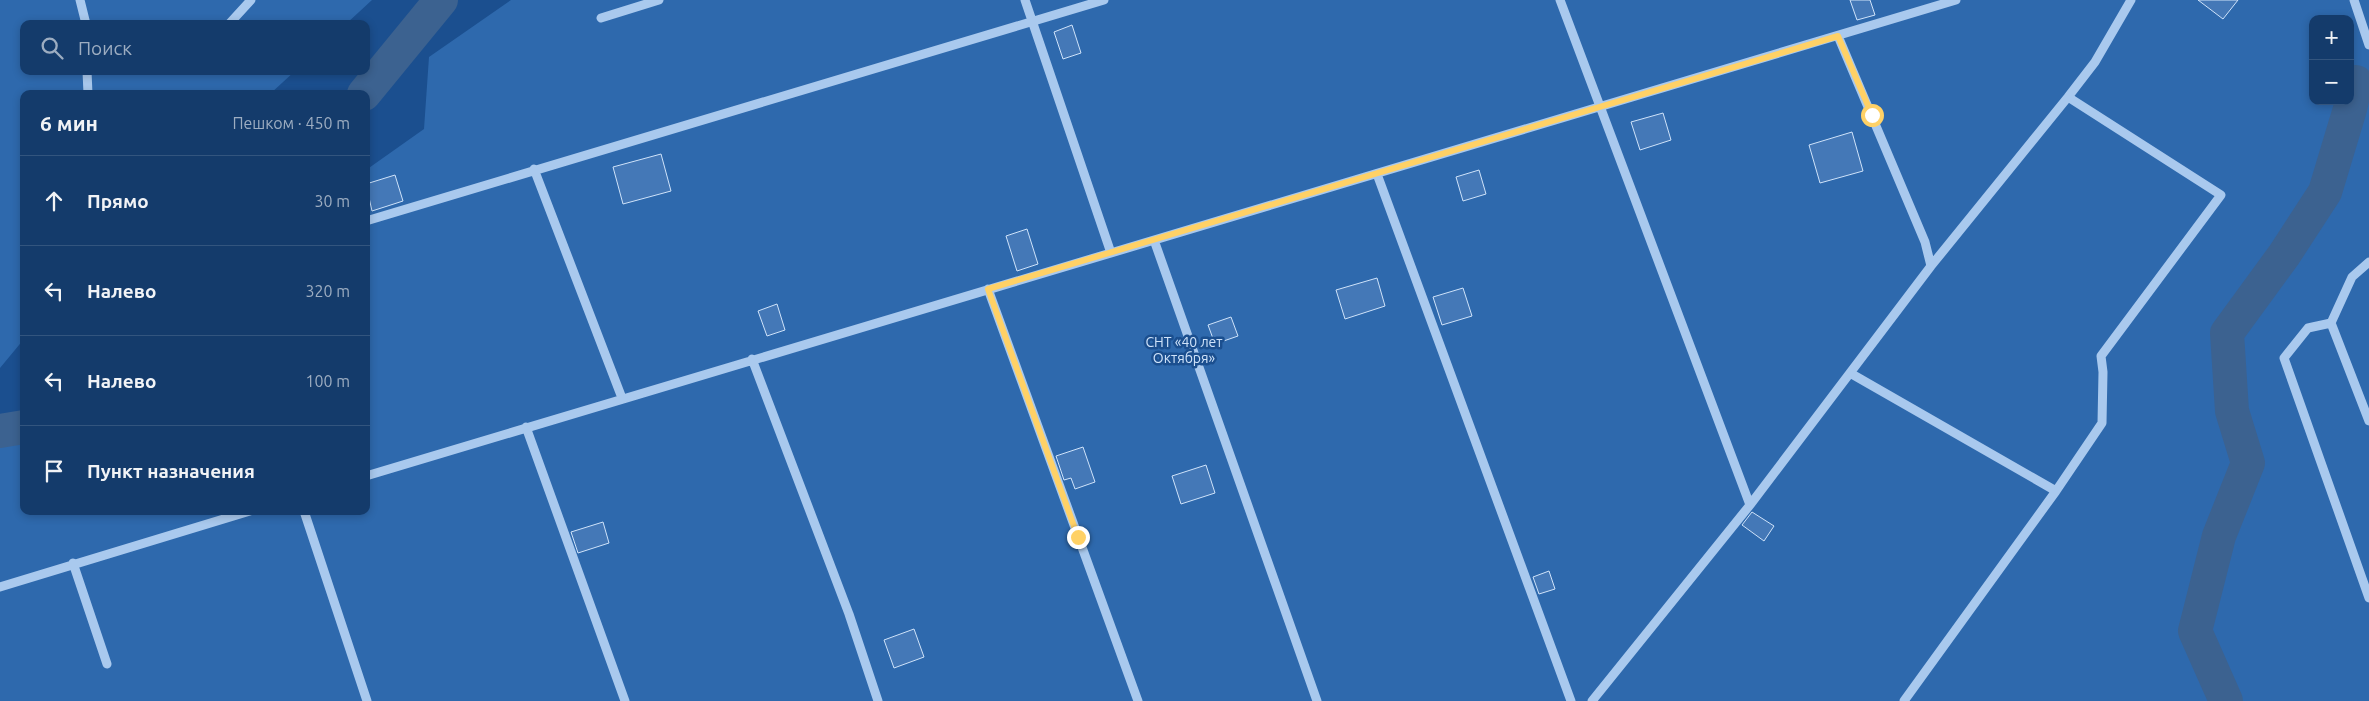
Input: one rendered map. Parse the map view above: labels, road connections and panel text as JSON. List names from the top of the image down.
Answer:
{
  "parks": ["СНТ «40 лет Октября»"],
  "page": {
    "map_buttons": ["+", "−"],
    "search": "Поиск",
    "heading": ["6 мин", "Пешком · 450 m"],
    "list": [
      ["Прямо", "30 m"],
      ["Налево", "320 m"],
      ["Налево", "100 m"],
      "Пункт назначения"
    ]
  }
}
